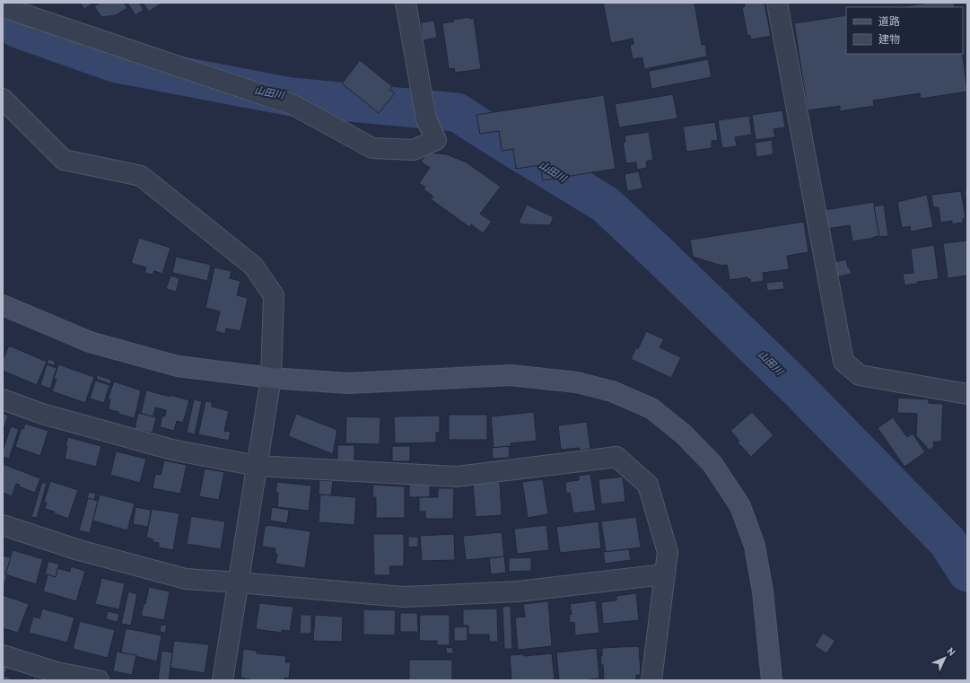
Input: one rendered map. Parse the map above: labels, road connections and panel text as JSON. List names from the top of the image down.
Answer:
{
  "water": ["山田川"],
  "legend": ["道路", "建物"],
  "north": "top right"
}
